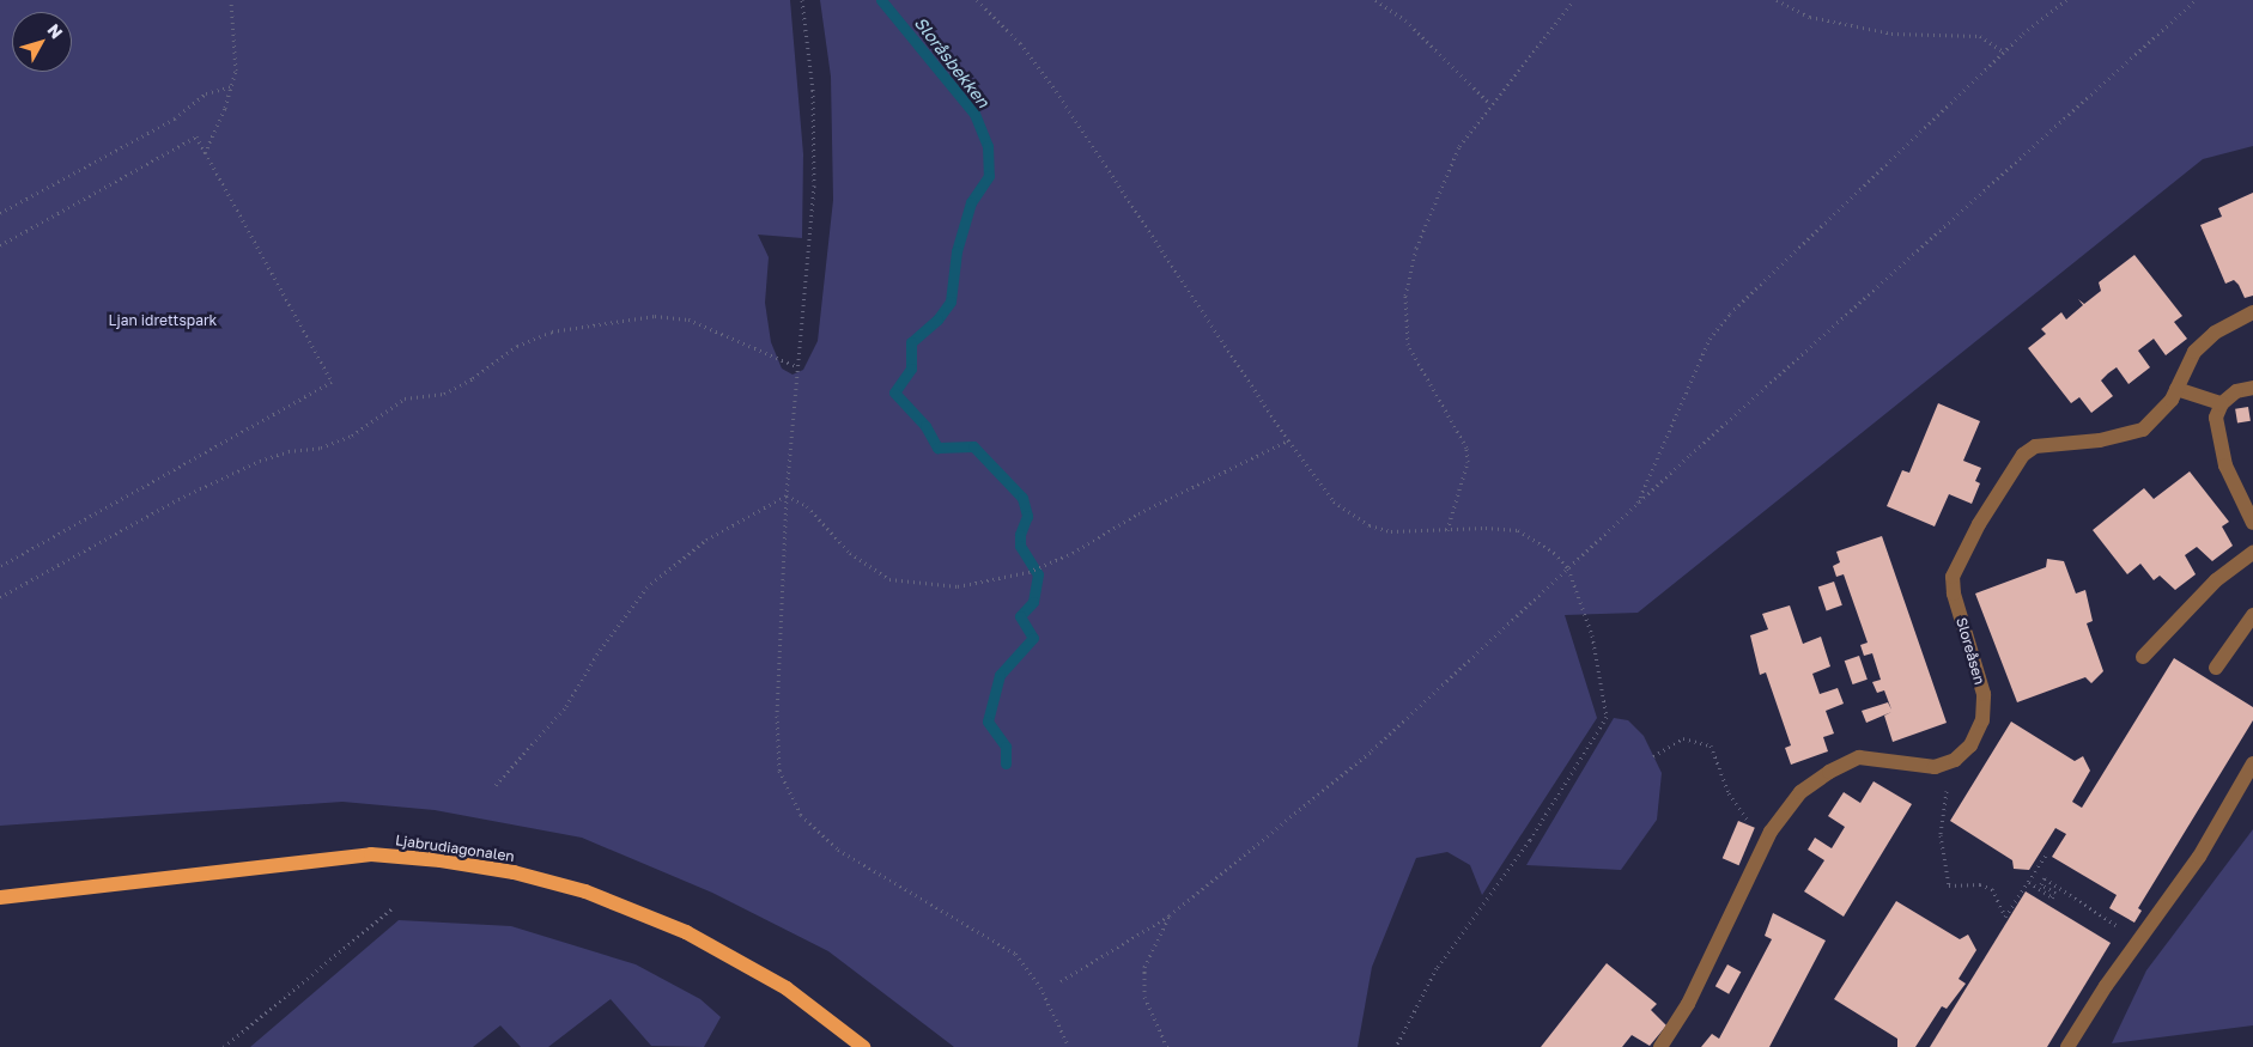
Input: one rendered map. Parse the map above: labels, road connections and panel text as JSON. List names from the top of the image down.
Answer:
{
  "streets": {
    "main road": ["Ljabrudiagonalen"],
    "lane": ["Sloreåsen"]
  },
  "water": ["Sloråsbekken"],
  "parks": ["Ljan idrettspark"],
  "north": "top right"
}
